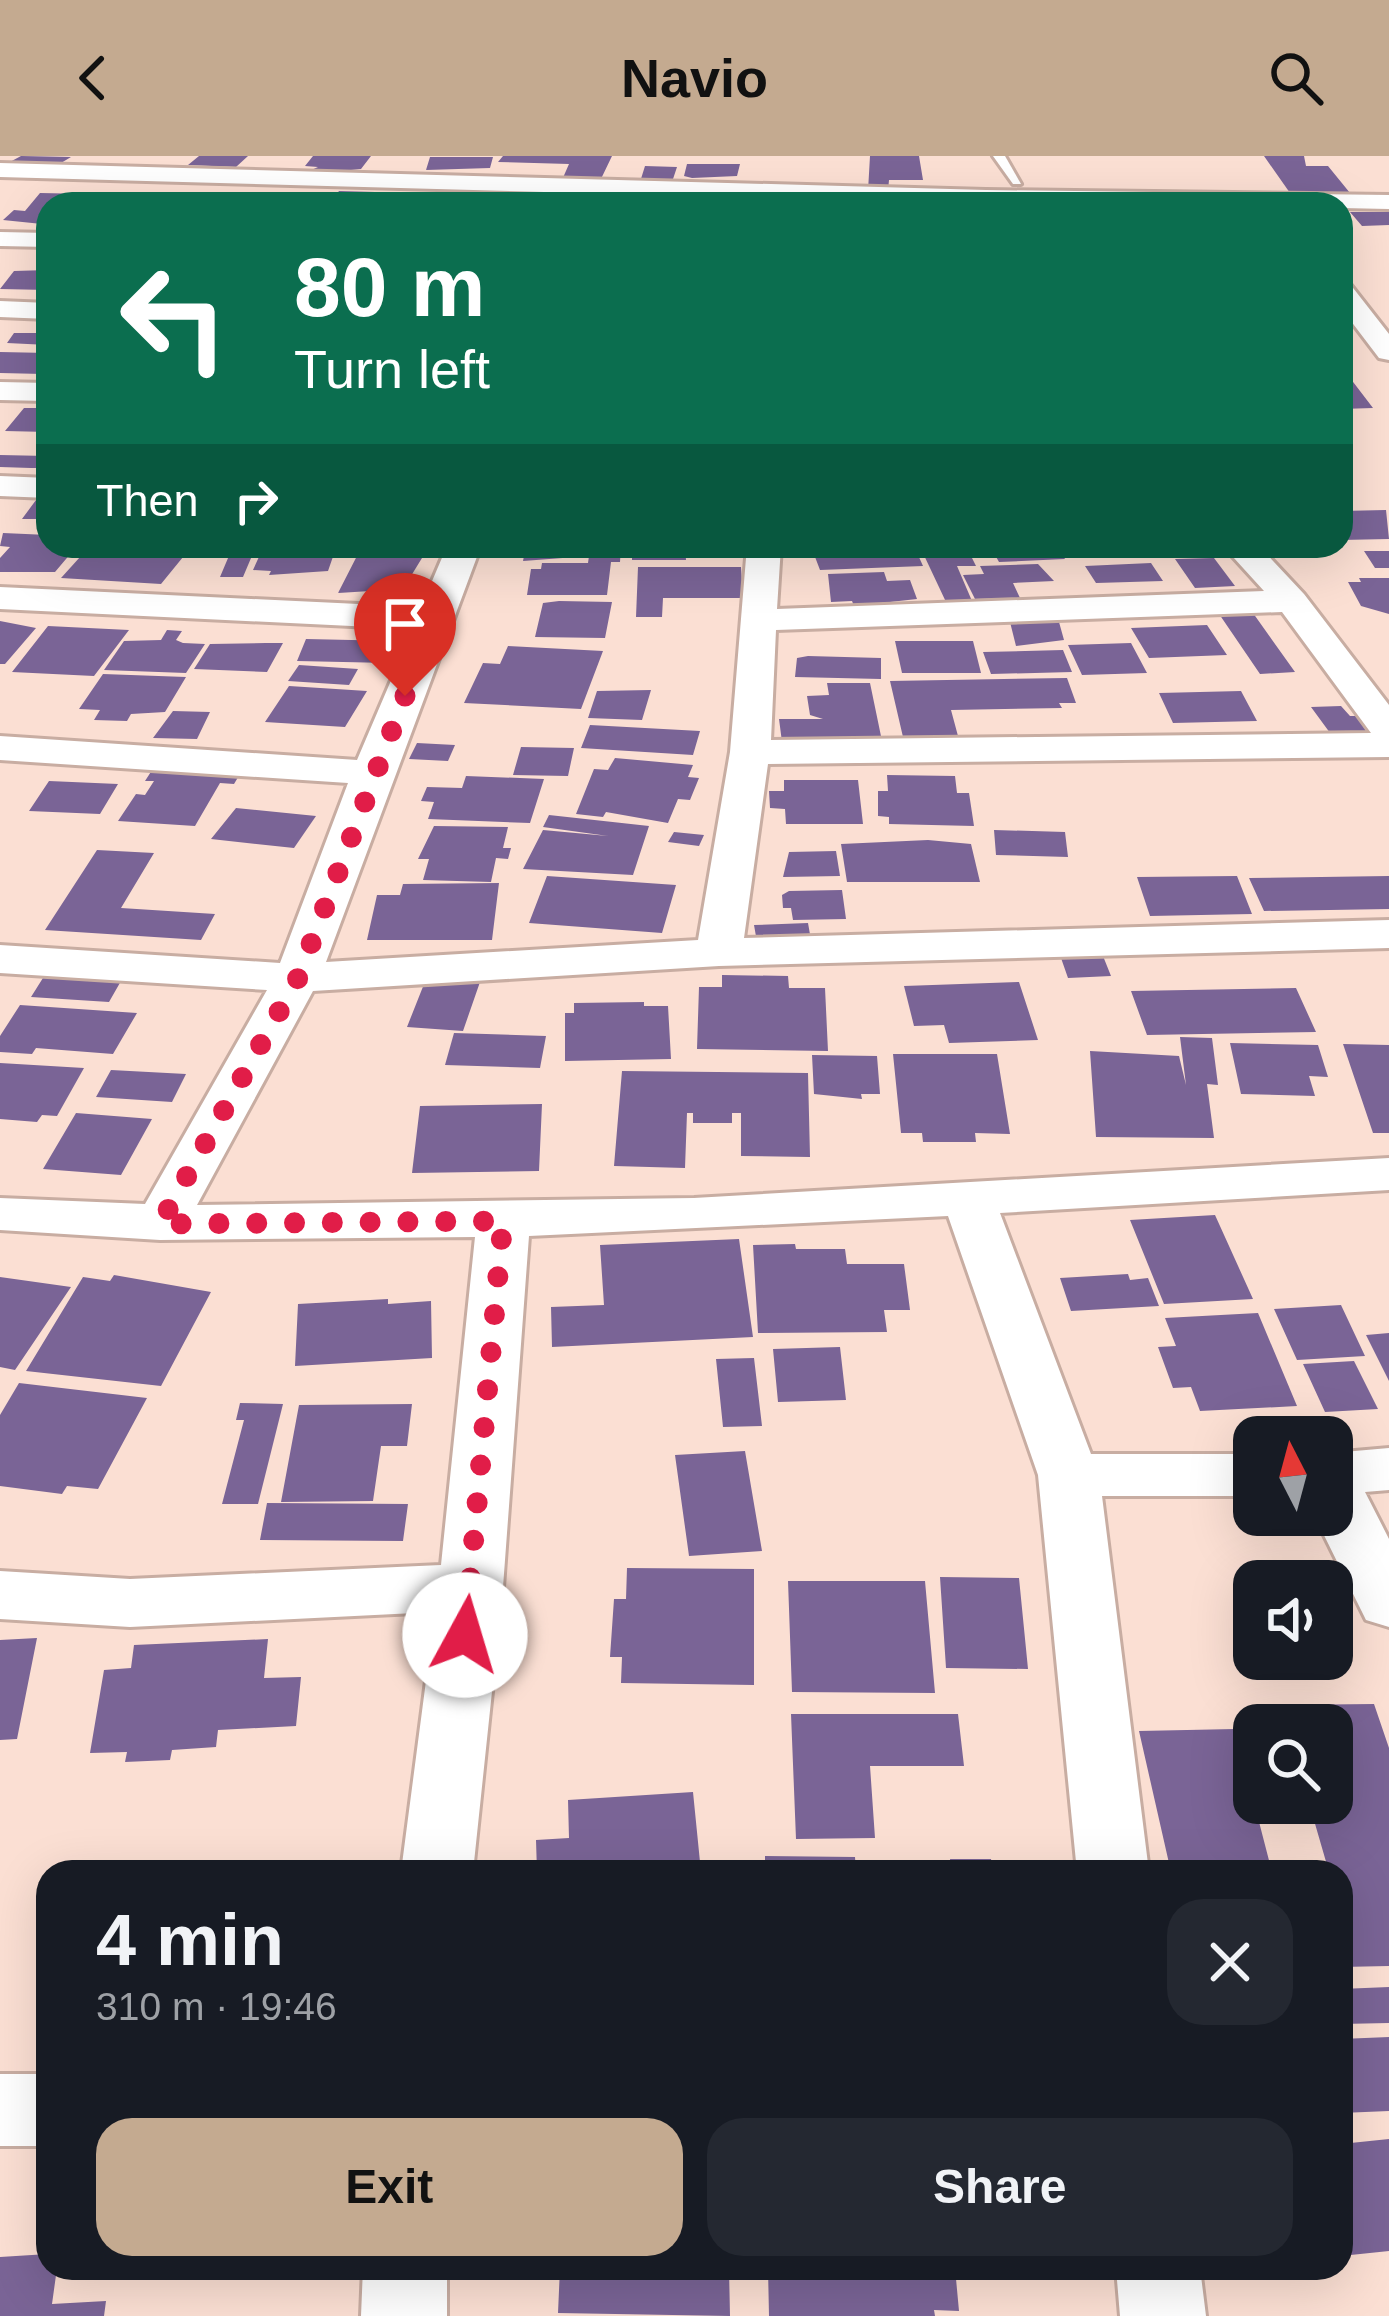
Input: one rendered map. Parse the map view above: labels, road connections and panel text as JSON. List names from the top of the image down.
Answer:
{
  "north": "top",
  "page": {
    "header": "Navio",
    "turn": ["80 m", "Turn left"],
    "then": "Then",
    "heading": ["4 min", "310 m · 19:46"],
    "buttons": ["Exit", "Share"]
  }
}
